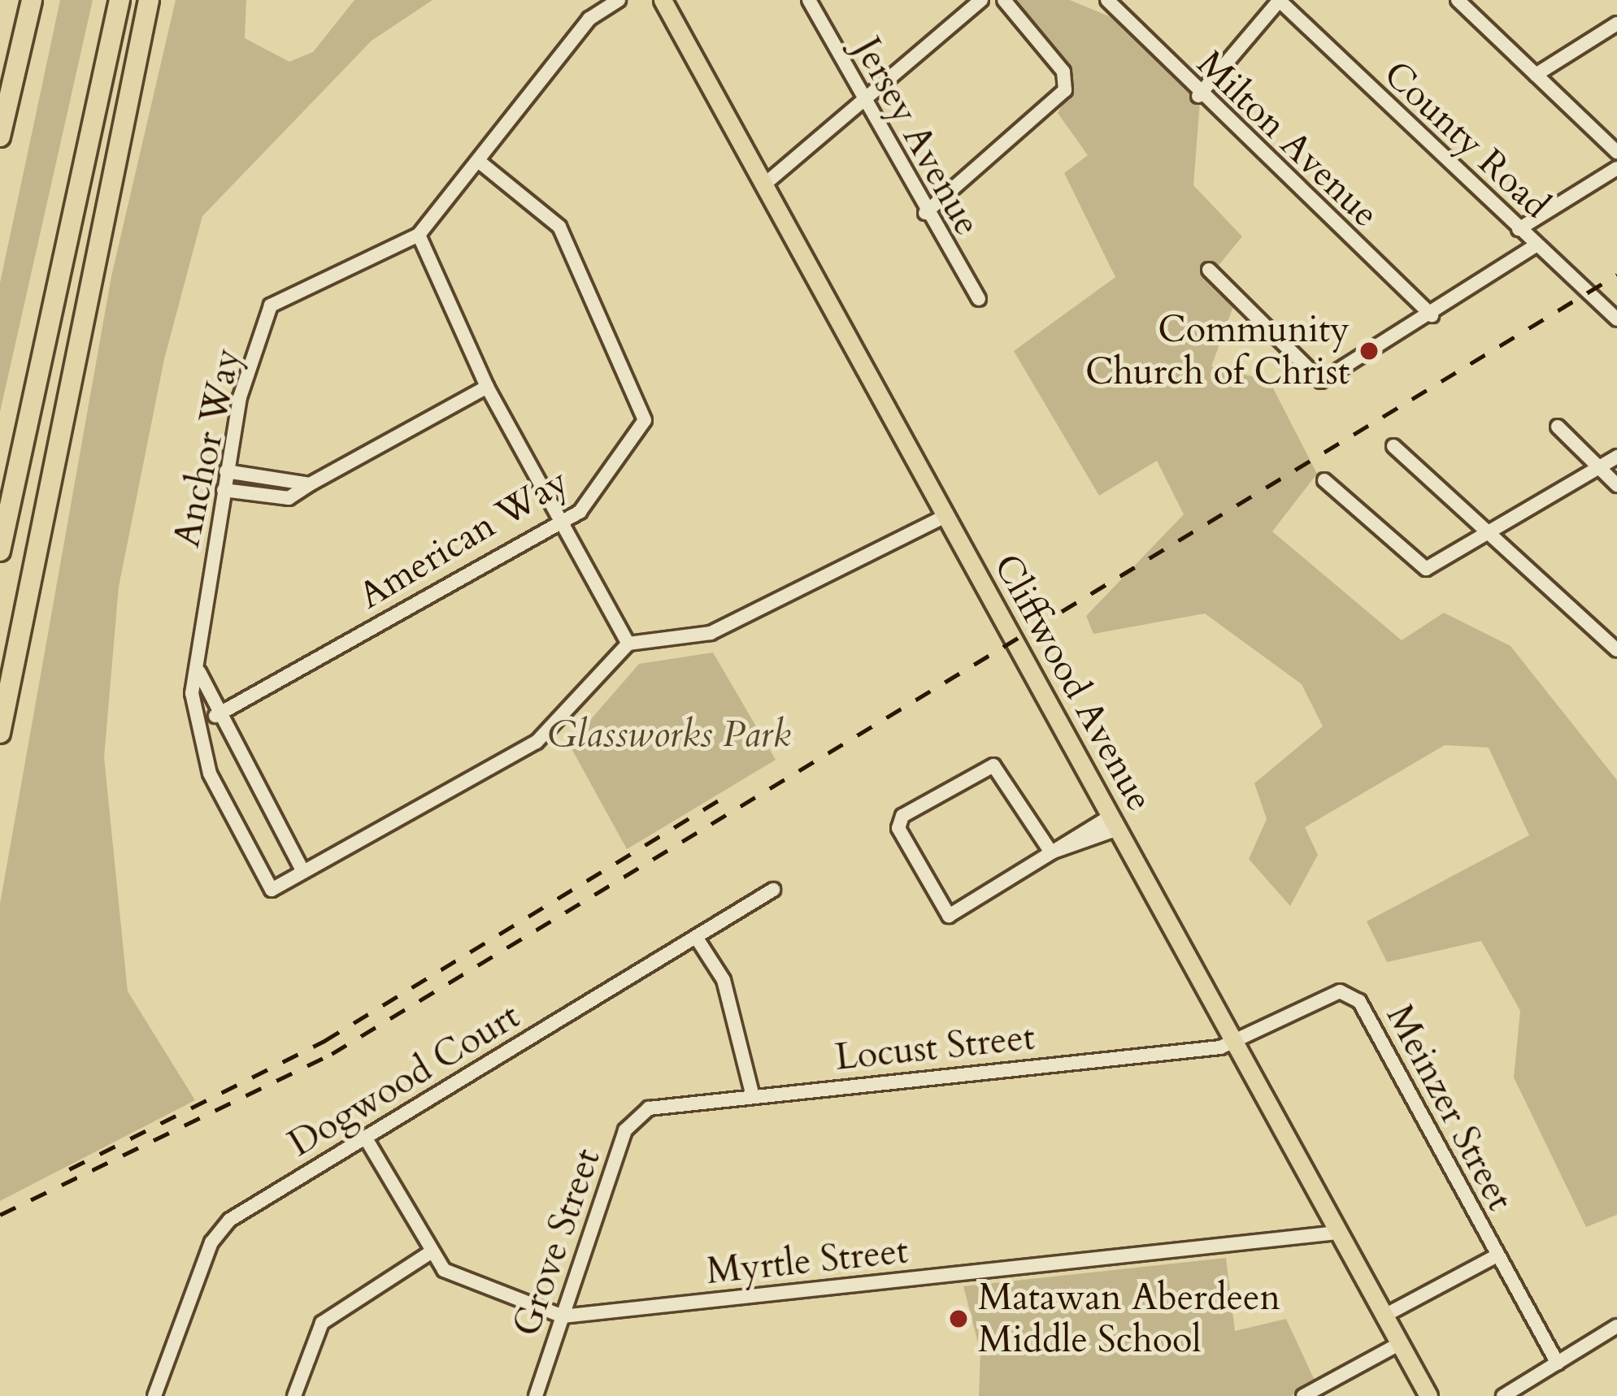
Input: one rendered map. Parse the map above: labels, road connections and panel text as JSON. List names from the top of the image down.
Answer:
{
  "streets": {
    "main road": ["Cliffwood Avenue"],
    "street": [
      "Jersey Avenue",
      "Milton Avenue",
      "County Road",
      "Anchor Way",
      "American Way",
      "Locust Street",
      "Dogwood Court",
      "Meinzer Street",
      "Grove Street",
      "Myrtle Street"
    ]
  },
  "crossings": [
    ["Anchor Way", "American Way"],
    ["Cliffwood Avenue", "Locust Street"],
    ["Cliffwood Avenue", "Meinzer Street"],
    ["Cliffwood Avenue", "Myrtle Street"],
    ["Locust Street", "Meinzer Street"],
    ["Locust Street", "Grove Street"],
    ["Dogwood Court", "Myrtle Street"],
    ["Grove Street", "Myrtle Street"]
  ],
  "parks": ["Glassworks Park"],
  "places": ["Community Church of Christ", "Matawan Aberdeen Middle School"]
}
